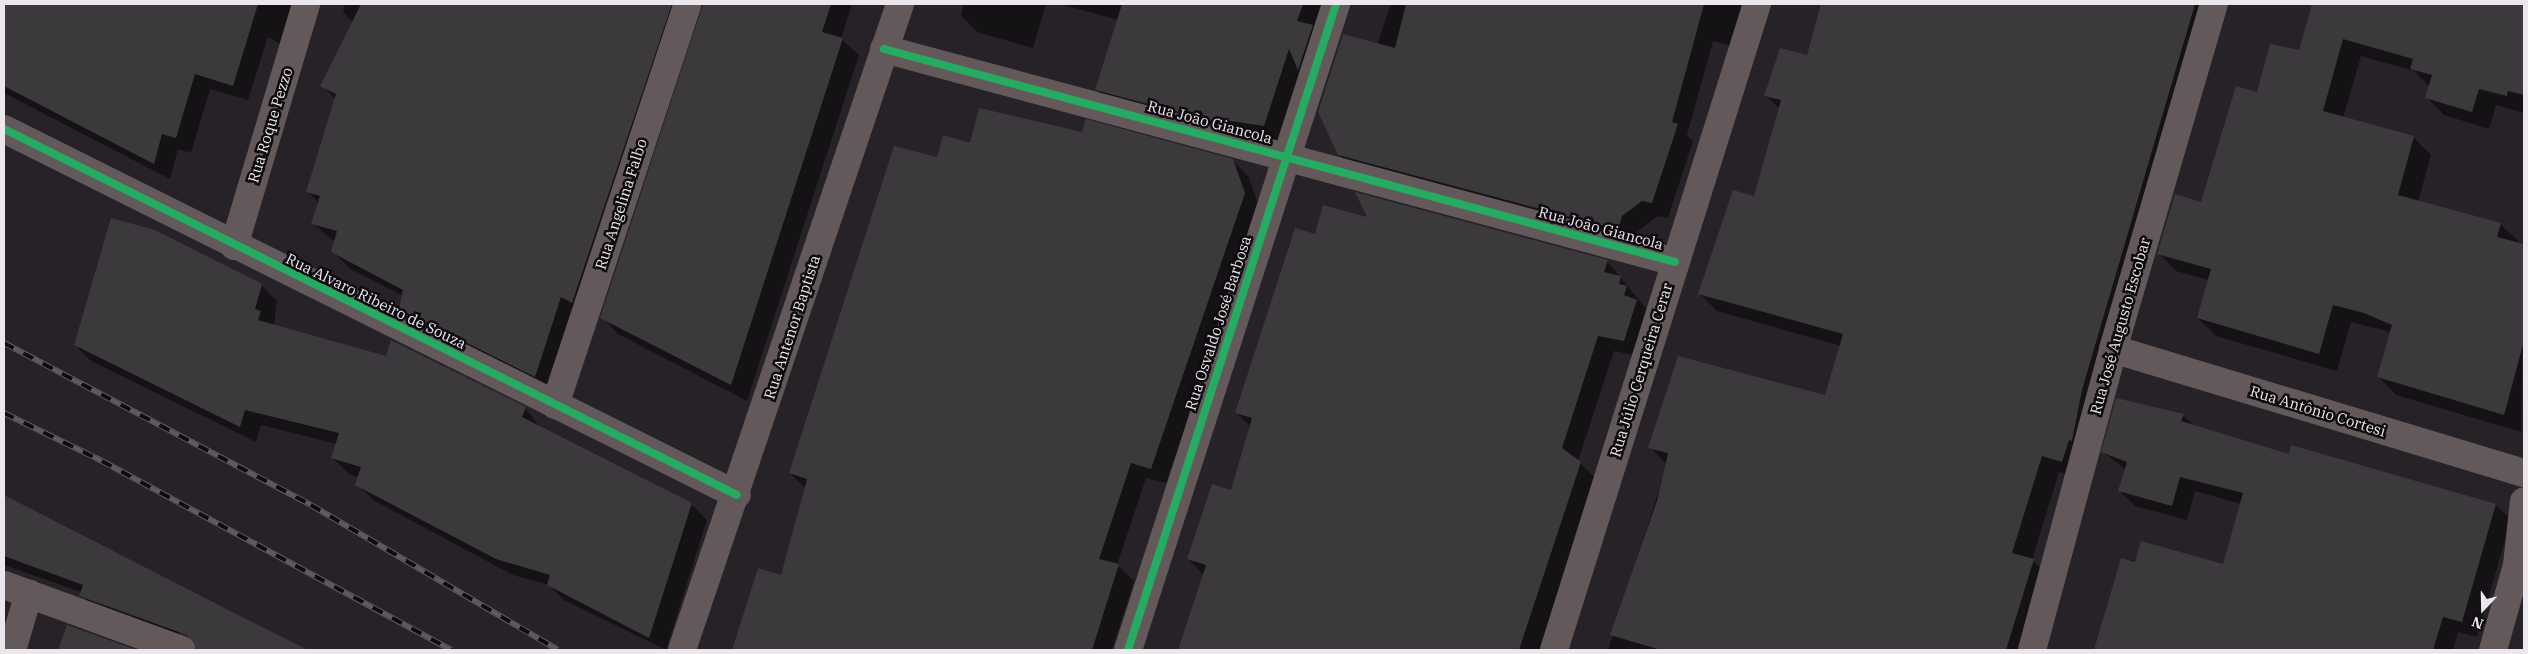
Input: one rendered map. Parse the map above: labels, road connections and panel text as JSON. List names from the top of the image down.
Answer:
{
  "streets": {
    "street": [
      "Rua João Giancola",
      "Rua Roque Pezzo",
      "Rua Angelina Falbo",
      "Rua Alvaro Ribeiro de Souza",
      "Rua Osvaldo José Barbosa",
      "Rua José Augusto Escobar",
      "Rua Antenor Baptista",
      "Rua Júlio Cerqueira Cerar",
      "Rua Antônio Cortesi"
    ]
  },
  "crossings": [
    ["Rua João Giancola", "Rua Osvaldo José Barbosa"],
    ["Rua João Giancola", "Rua Antenor Baptista"],
    ["Rua João Giancola", "Rua Júlio Cerqueira Cerar"],
    ["Rua Roque Pezzo", "Rua Alvaro Ribeiro de Souza"],
    ["Rua Angelina Falbo", "Rua Alvaro Ribeiro de Souza"],
    ["Rua Alvaro Ribeiro de Souza", "Rua Antenor Baptista"],
    ["Rua José Augusto Escobar", "Rua Antônio Cortesi"]
  ],
  "north": "bottom"
}
